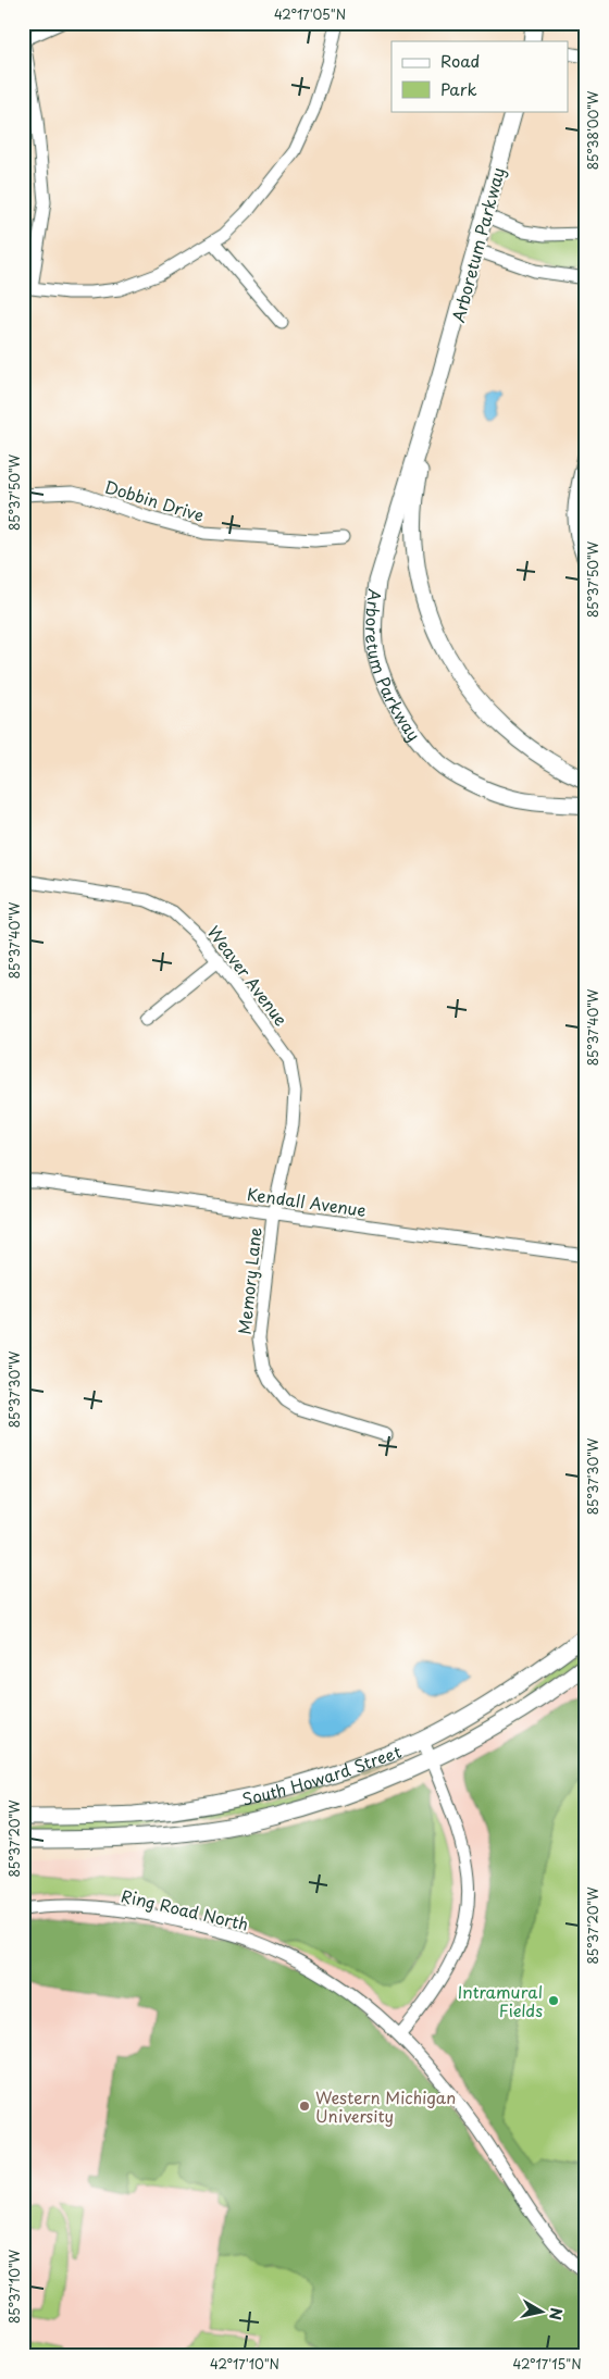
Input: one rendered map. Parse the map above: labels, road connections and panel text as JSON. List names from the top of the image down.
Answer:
{
  "streets": {
    "street": [
      "Arboretum Parkway",
      "Dobbin Drive",
      "Weaver Avenue",
      "Kendall Avenue",
      "Memory Lane",
      "South Howard Street",
      "Ring Road North"
    ]
  },
  "crossings": [
    ["Weaver Avenue", "Kendall Avenue"],
    ["Weaver Avenue", "Memory Lane"],
    ["Kendall Avenue", "Memory Lane"]
  ],
  "places": ["Intramural Fields", "Western Michigan University"],
  "legend": ["Road", "Park"],
  "north": "right",
  "coordinates": [
    "42°17'05\"N",
    "85°38'00\"W",
    "85°37'50\"W",
    "85°37'40\"W",
    "85°37'30\"W",
    "85°37'20\"W",
    "85°37'10\"W",
    "42°17'10\"N",
    "42°17'15\"N"
  ]
}
